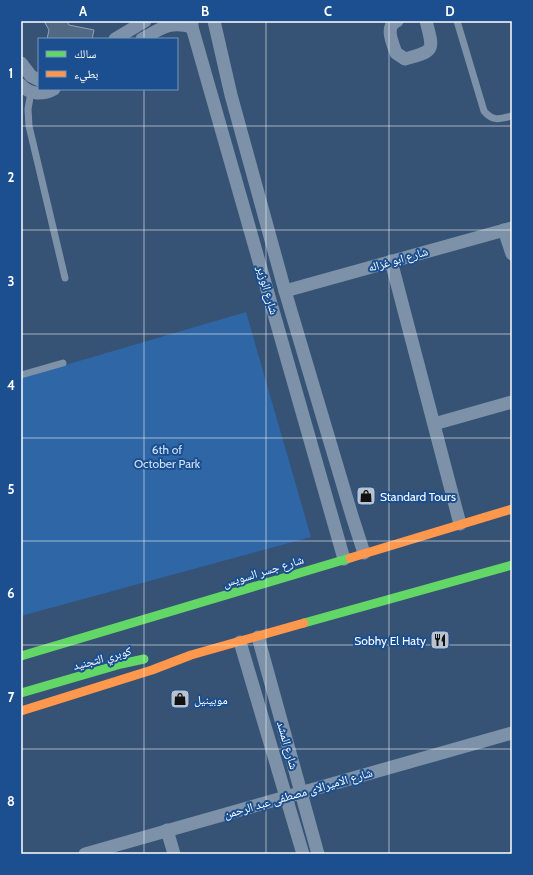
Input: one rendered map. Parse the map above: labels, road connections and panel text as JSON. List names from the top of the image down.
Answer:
{
  "streets": {
    "main road": ["شارع جسر السويس", "كوبري التجنيد"],
    "street": [
      "شارع ابو غزاله",
      "شارع الوزير",
      "شارع المشد",
      "شارع الاميرالاى مصطفى عبد الرحمن"
    ]
  },
  "crossings": [
    ["شارع ابو غزاله", "شارع الوزير"],
    ["شارع الوزير", "شارع جسر السويس"],
    ["شارع المشد", "شارع الاميرالاى مصطفى عبد الرحمن"]
  ],
  "parks": ["6th of October Park"],
  "places": {
    "shop": ["Standard Tours", "موبينيل"],
    "restaurant": ["Sobhy El Haty"]
  },
  "legend": ["سالك", "بطيء"],
  "grid": {
    "columns": [
      "A",
      "B",
      "C",
      "D"
    ],
    "rows": [
      "1",
      "2",
      "3",
      "4",
      "5",
      "6",
      "7",
      "8"
    ]
  }
}
